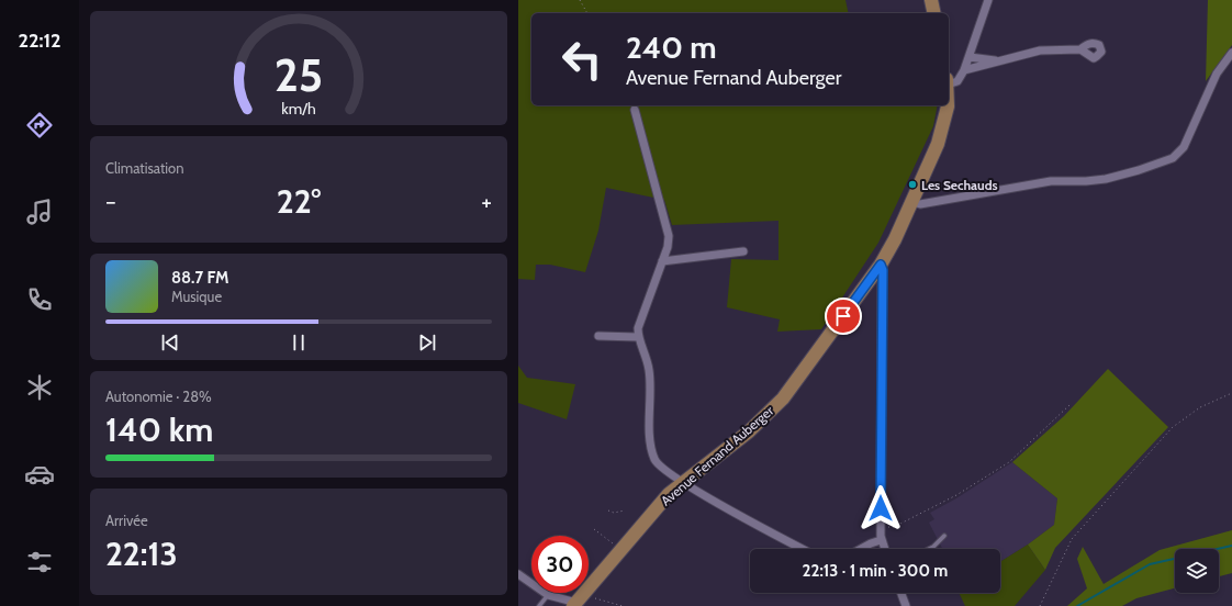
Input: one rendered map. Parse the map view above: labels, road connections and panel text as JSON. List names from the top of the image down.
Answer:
{
  "streets": {
    "main road": ["Avenue Fernand Auberger"]
  },
  "places": ["Les Sechauds"],
  "page": {
    "tabs": "22:12",
    "turn": ["240 m", "Avenue Fernand Auberger"],
    "tile": [
      "Climatisation",
      ["Autonomie · 28%", "140 km"],
      ["Arrivée", "22:13"]
    ],
    "heat": ["−", "22°", "+"],
    "song": ["88.7 FM", "Musique"],
    "limit": "30",
    "trip": "22:13 · 1 min · 300 m",
    "gauge": ["25", "km/h"]
  }
}
